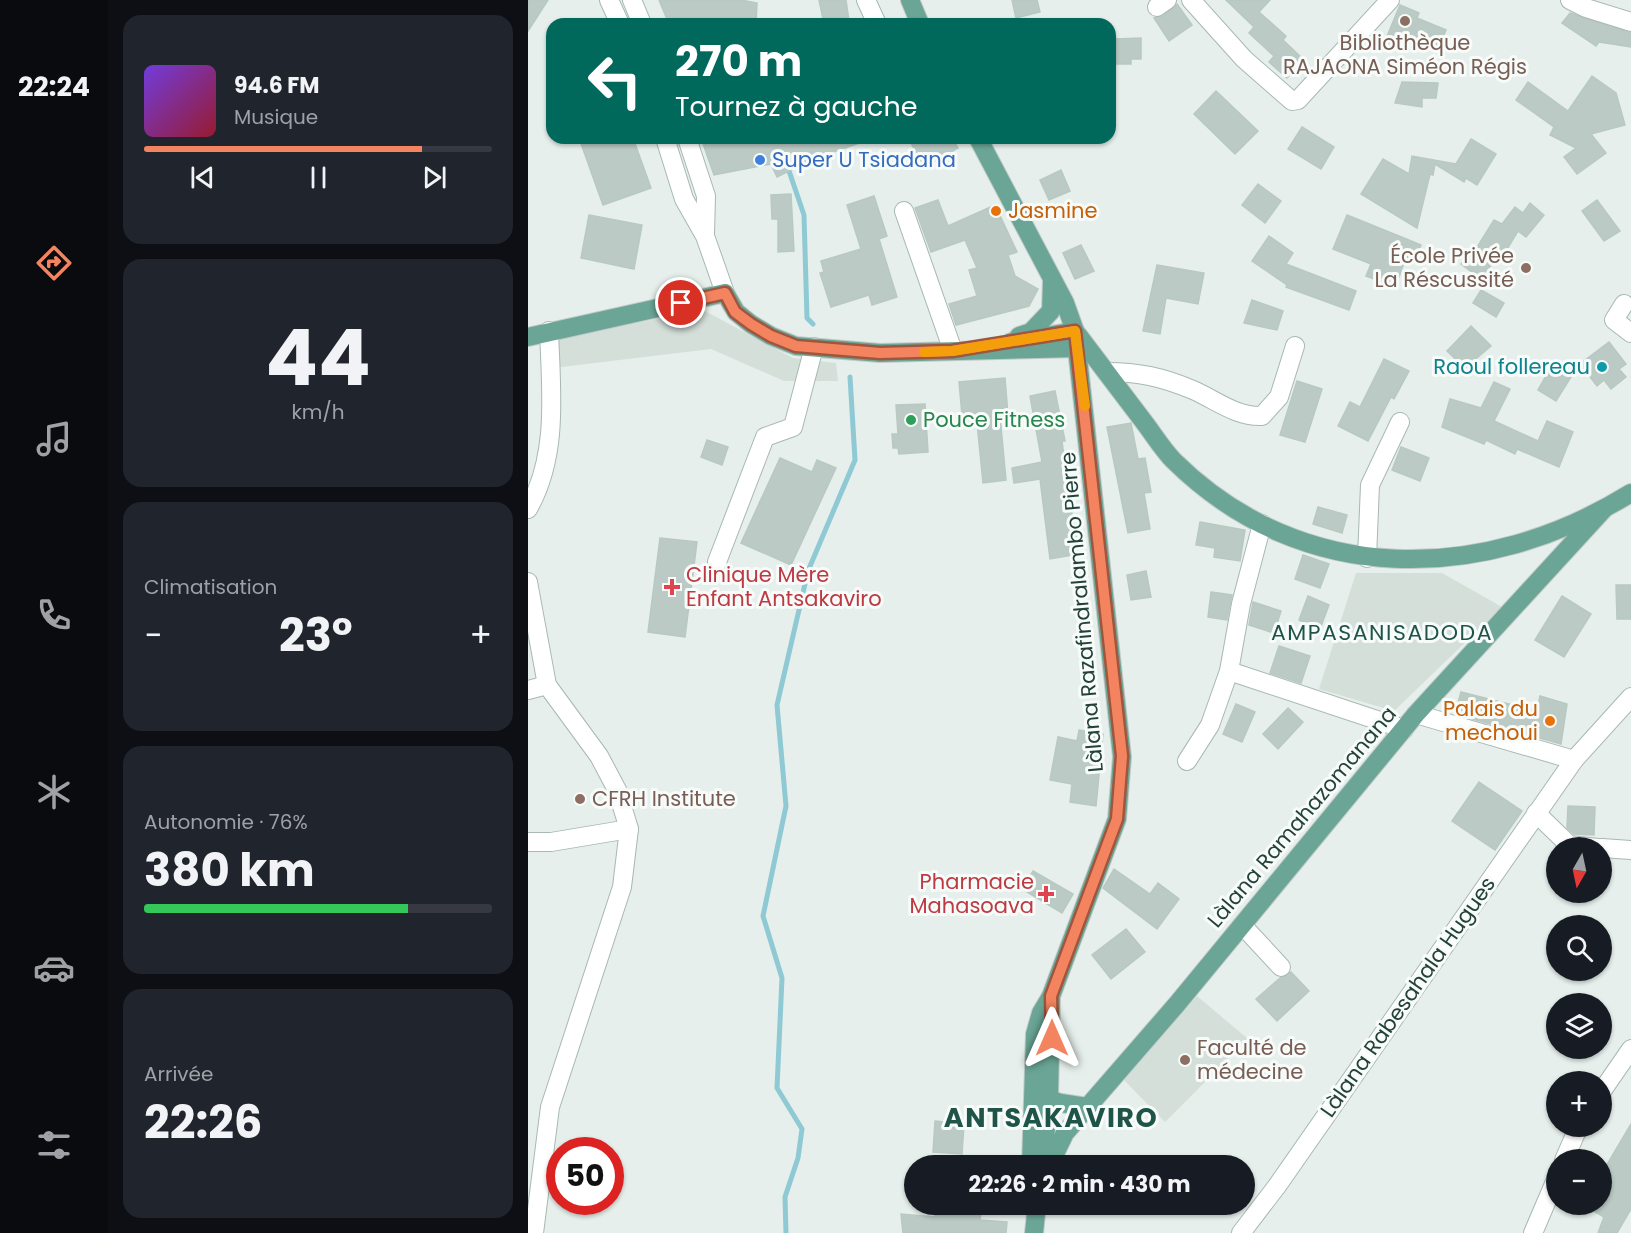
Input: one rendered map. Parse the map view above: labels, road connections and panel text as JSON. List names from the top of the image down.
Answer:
{
  "streets": {
    "main road": ["Làlana Razafindralambo Pierre", "Làlana Ramahazomanana"],
    "street": ["Làlana Rabesahala Hugues"]
  },
  "districts": ["AMPASANISADODA", "ANTSAKAVIRO"],
  "places": {
    "other": [
      "Bibliothèque RAJAONA Siméon Régis",
      "Super U Tsiadana",
      "Jasmine",
      "École Privée La Réscussité",
      "Raoul follereau",
      "Pouce Fitness",
      "Palais du mechoui",
      "CFRH Institute",
      "Faculté de médecine"
    ],
    "health": ["Clinique Mère Enfant Antsakaviro", "Pharmacie Mahasoava"]
  },
  "north": "bottom",
  "page": {
    "tabs": "22:24",
    "turn": ["270 m", "Tournez à gauche"],
    "song": ["94.6 FM", "Musique"],
    "tile": [
      ["44", "km/h"],
      "Climatisation",
      ["Autonomie · 76%", "380 km"],
      ["Arrivée", "22:26"]
    ],
    "heat": ["−", "23°", "+"],
    "map_buttons": ["+", "−"],
    "limit": "50",
    "trip": "22:26 · 2 min · 430 m"
  }
}
